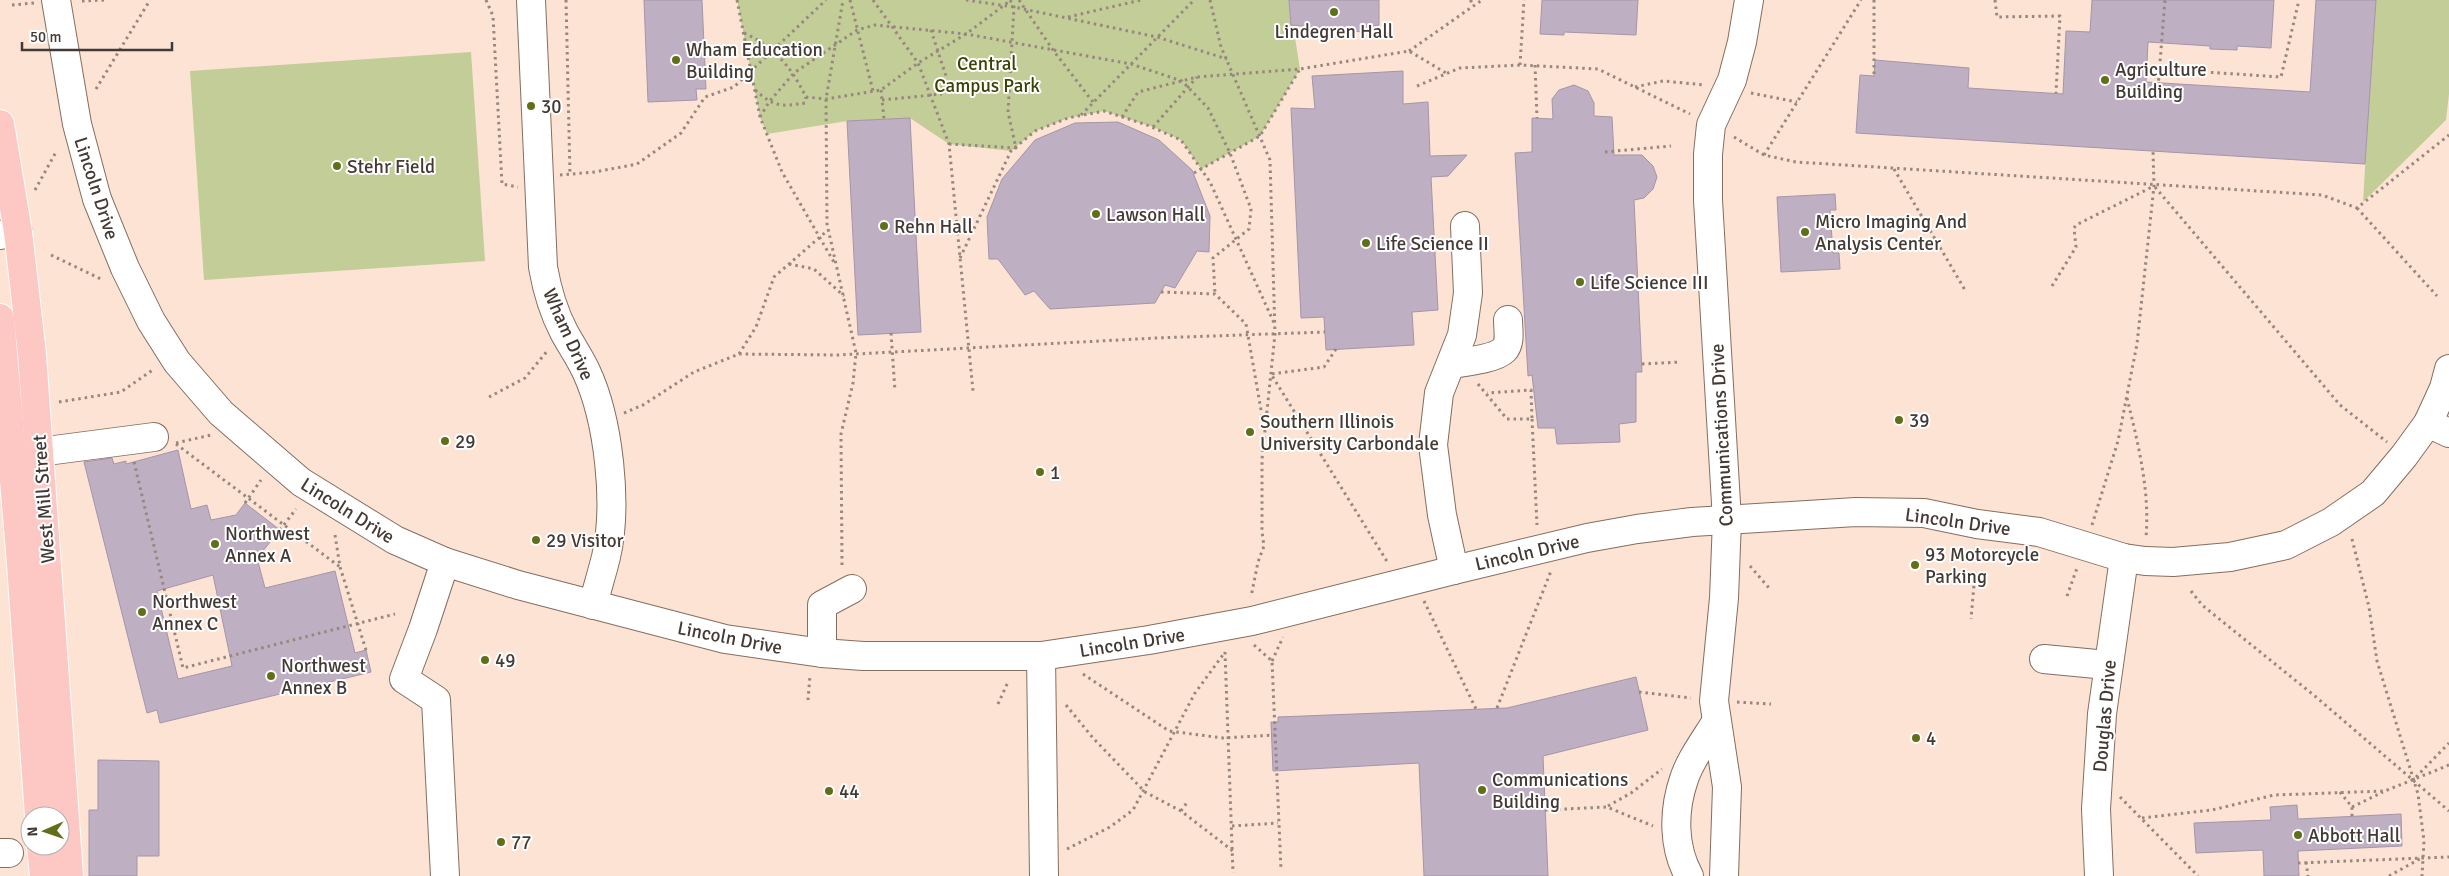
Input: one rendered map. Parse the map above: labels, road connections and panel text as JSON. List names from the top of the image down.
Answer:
{
  "streets": {
    "main road": ["West Mill Street"],
    "street": [
      "Lincoln Drive",
      "Wham Drive",
      "Communications Drive",
      "Douglas Drive"
    ]
  },
  "crossings": [
    ["Lincoln Drive", "Wham Drive"],
    ["Lincoln Drive", "Communications Drive"],
    ["Lincoln Drive", "Douglas Drive"]
  ],
  "parks": ["Central Campus Park"],
  "places": [
    "Lindegren Hall",
    "Wham Education Building",
    "Agriculture Building",
    "30",
    "Stehr Field",
    "Lawson Hall",
    "Rehn Hall",
    "Micro Imaging And Analysis Center",
    "Life Science II",
    "Life Science III",
    "39",
    "Southern Illinois University Carbondale",
    "29",
    "1",
    "29 Visitor",
    "Northwest Annex A",
    "93 Motorcycle Parking",
    "Northwest Annex C",
    "49",
    "Northwest Annex B",
    "4",
    "Communications Building",
    "44",
    "Abbott Hall",
    "77"
  ],
  "scale_bar": "50 m",
  "north": "left"
}
